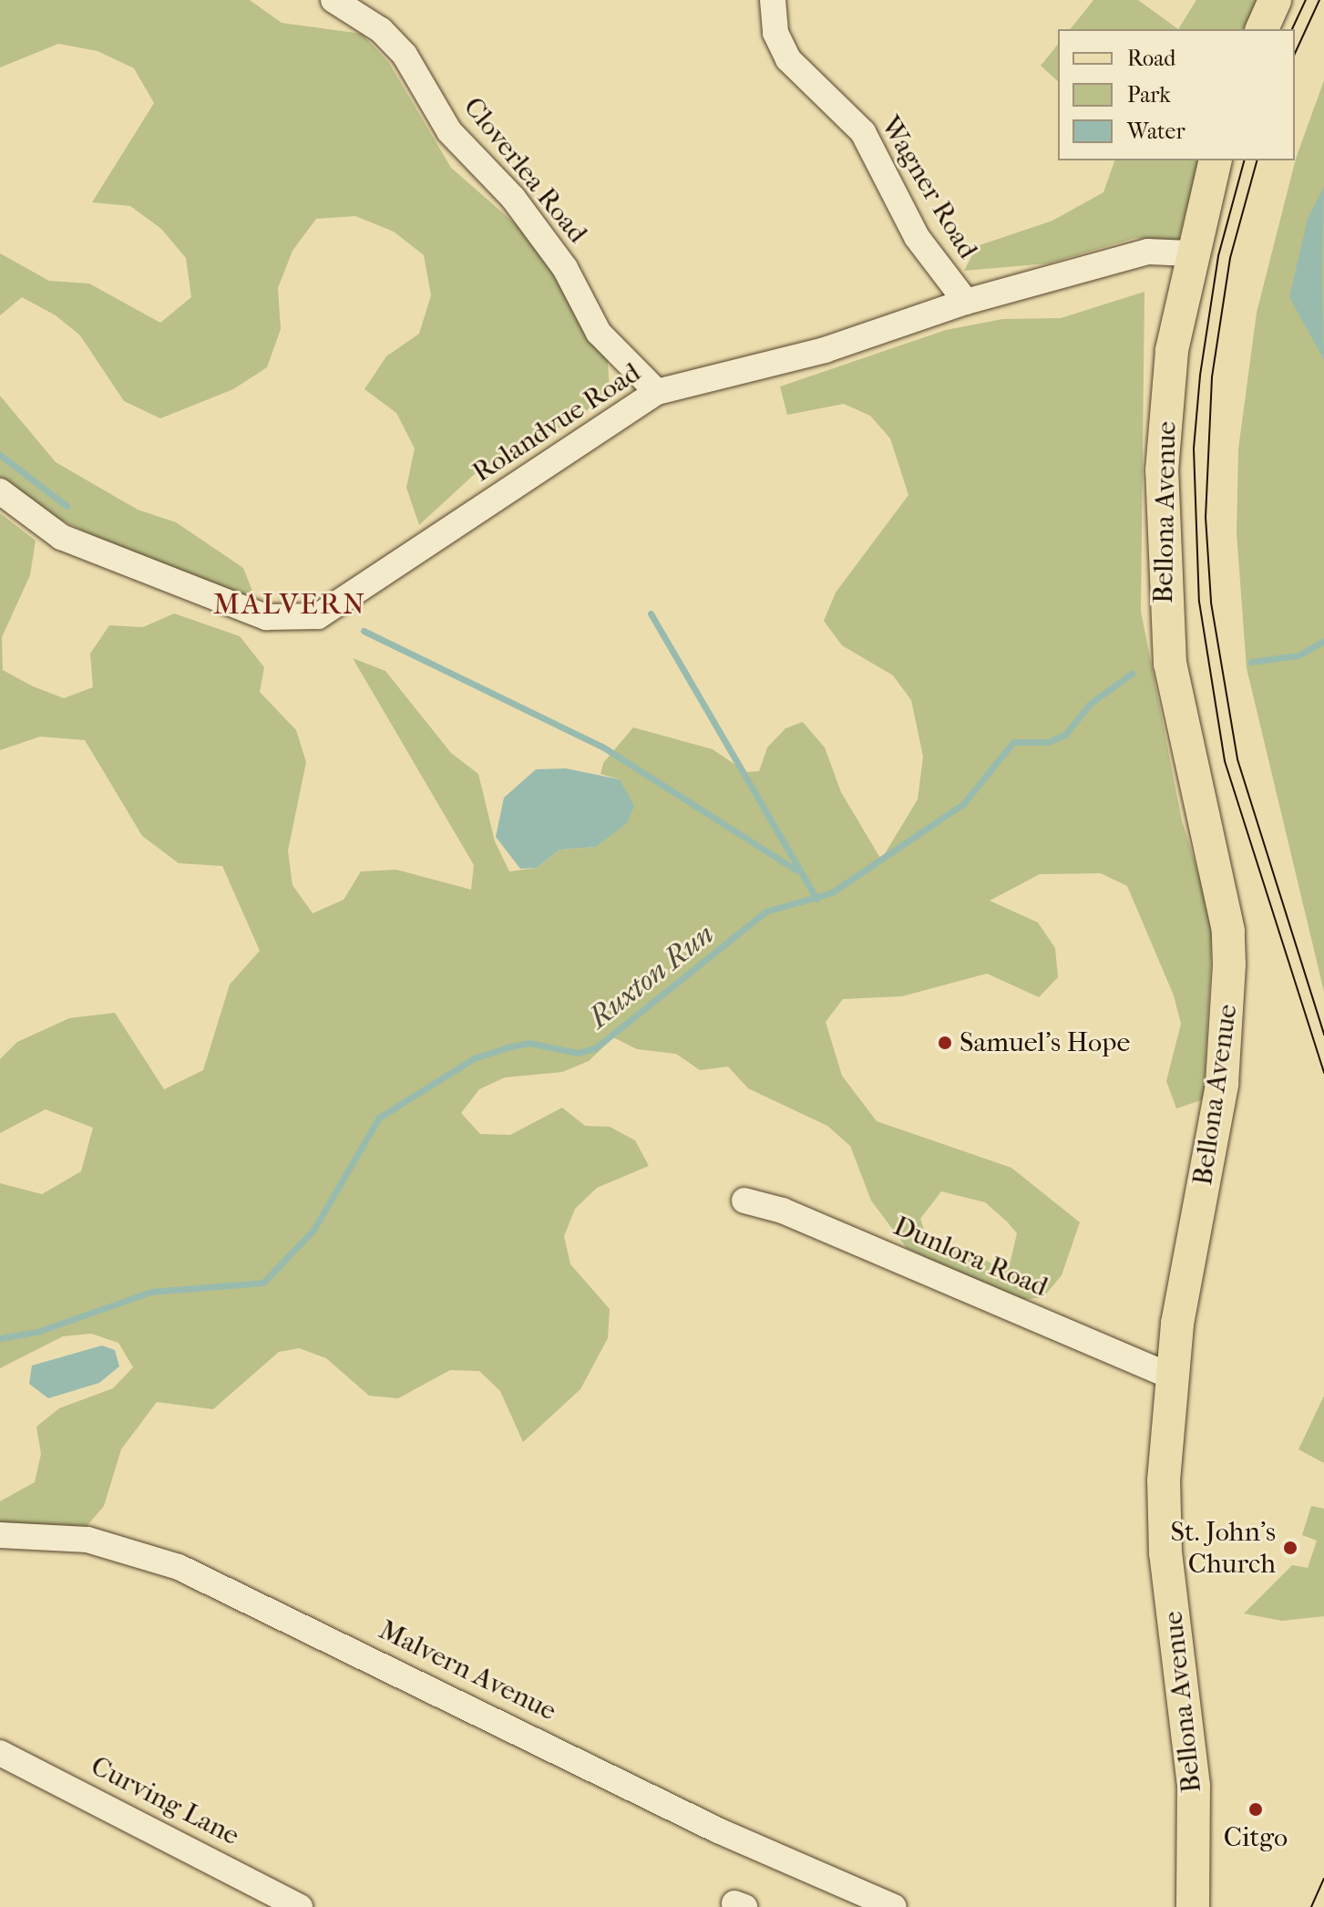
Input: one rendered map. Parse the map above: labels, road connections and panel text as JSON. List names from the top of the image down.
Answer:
{
  "streets": {
    "main road": ["Bellona Avenue"],
    "street": [
      "Cloverlea Road",
      "Wagner Road",
      "Rolandvue Road",
      "Dunlora Road",
      "Malvern Avenue",
      "Curving Lane"
    ]
  },
  "crossings": [
    ["Cloverlea Road", "Rolandvue Road"],
    ["Wagner Road", "Rolandvue Road"],
    ["Rolandvue Road", "Bellona Avenue"],
    ["Bellona Avenue", "Dunlora Road"]
  ],
  "districts": ["MALVERN"],
  "water": ["Ruxton Run"],
  "places": ["Samuel's Hope", "St. John's Church", "Citgo"],
  "legend": ["Road", "Park", "Water"]
}
